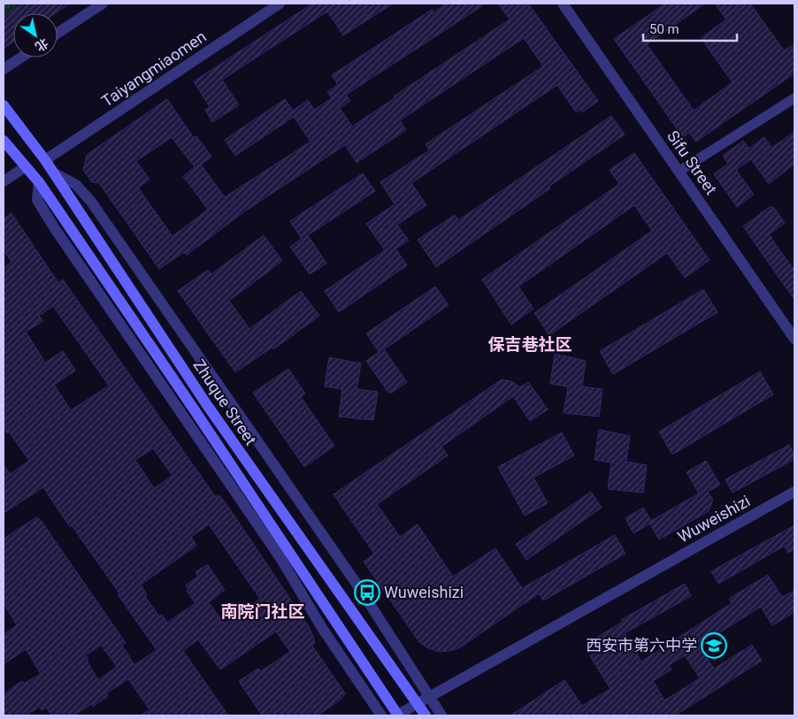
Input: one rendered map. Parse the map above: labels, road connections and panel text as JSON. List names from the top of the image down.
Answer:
{
  "streets": {
    "main road": ["Zhuque Street"],
    "street": ["Taiyangmiaomen", "Sifu Street", "Wuweishizi"]
  },
  "crossings": [
    ["Taiyangmiaomen", "Zhuque Street"],
    ["Zhuque Street", "Wuweishizi"]
  ],
  "districts": ["保吉巷社区", "南院门社区"],
  "places": {
    "bus stop": ["Wuweishizi"],
    "school or university": ["西安市第六中学"]
  },
  "scale_bar": "50 m",
  "north": "bottom right"
}
